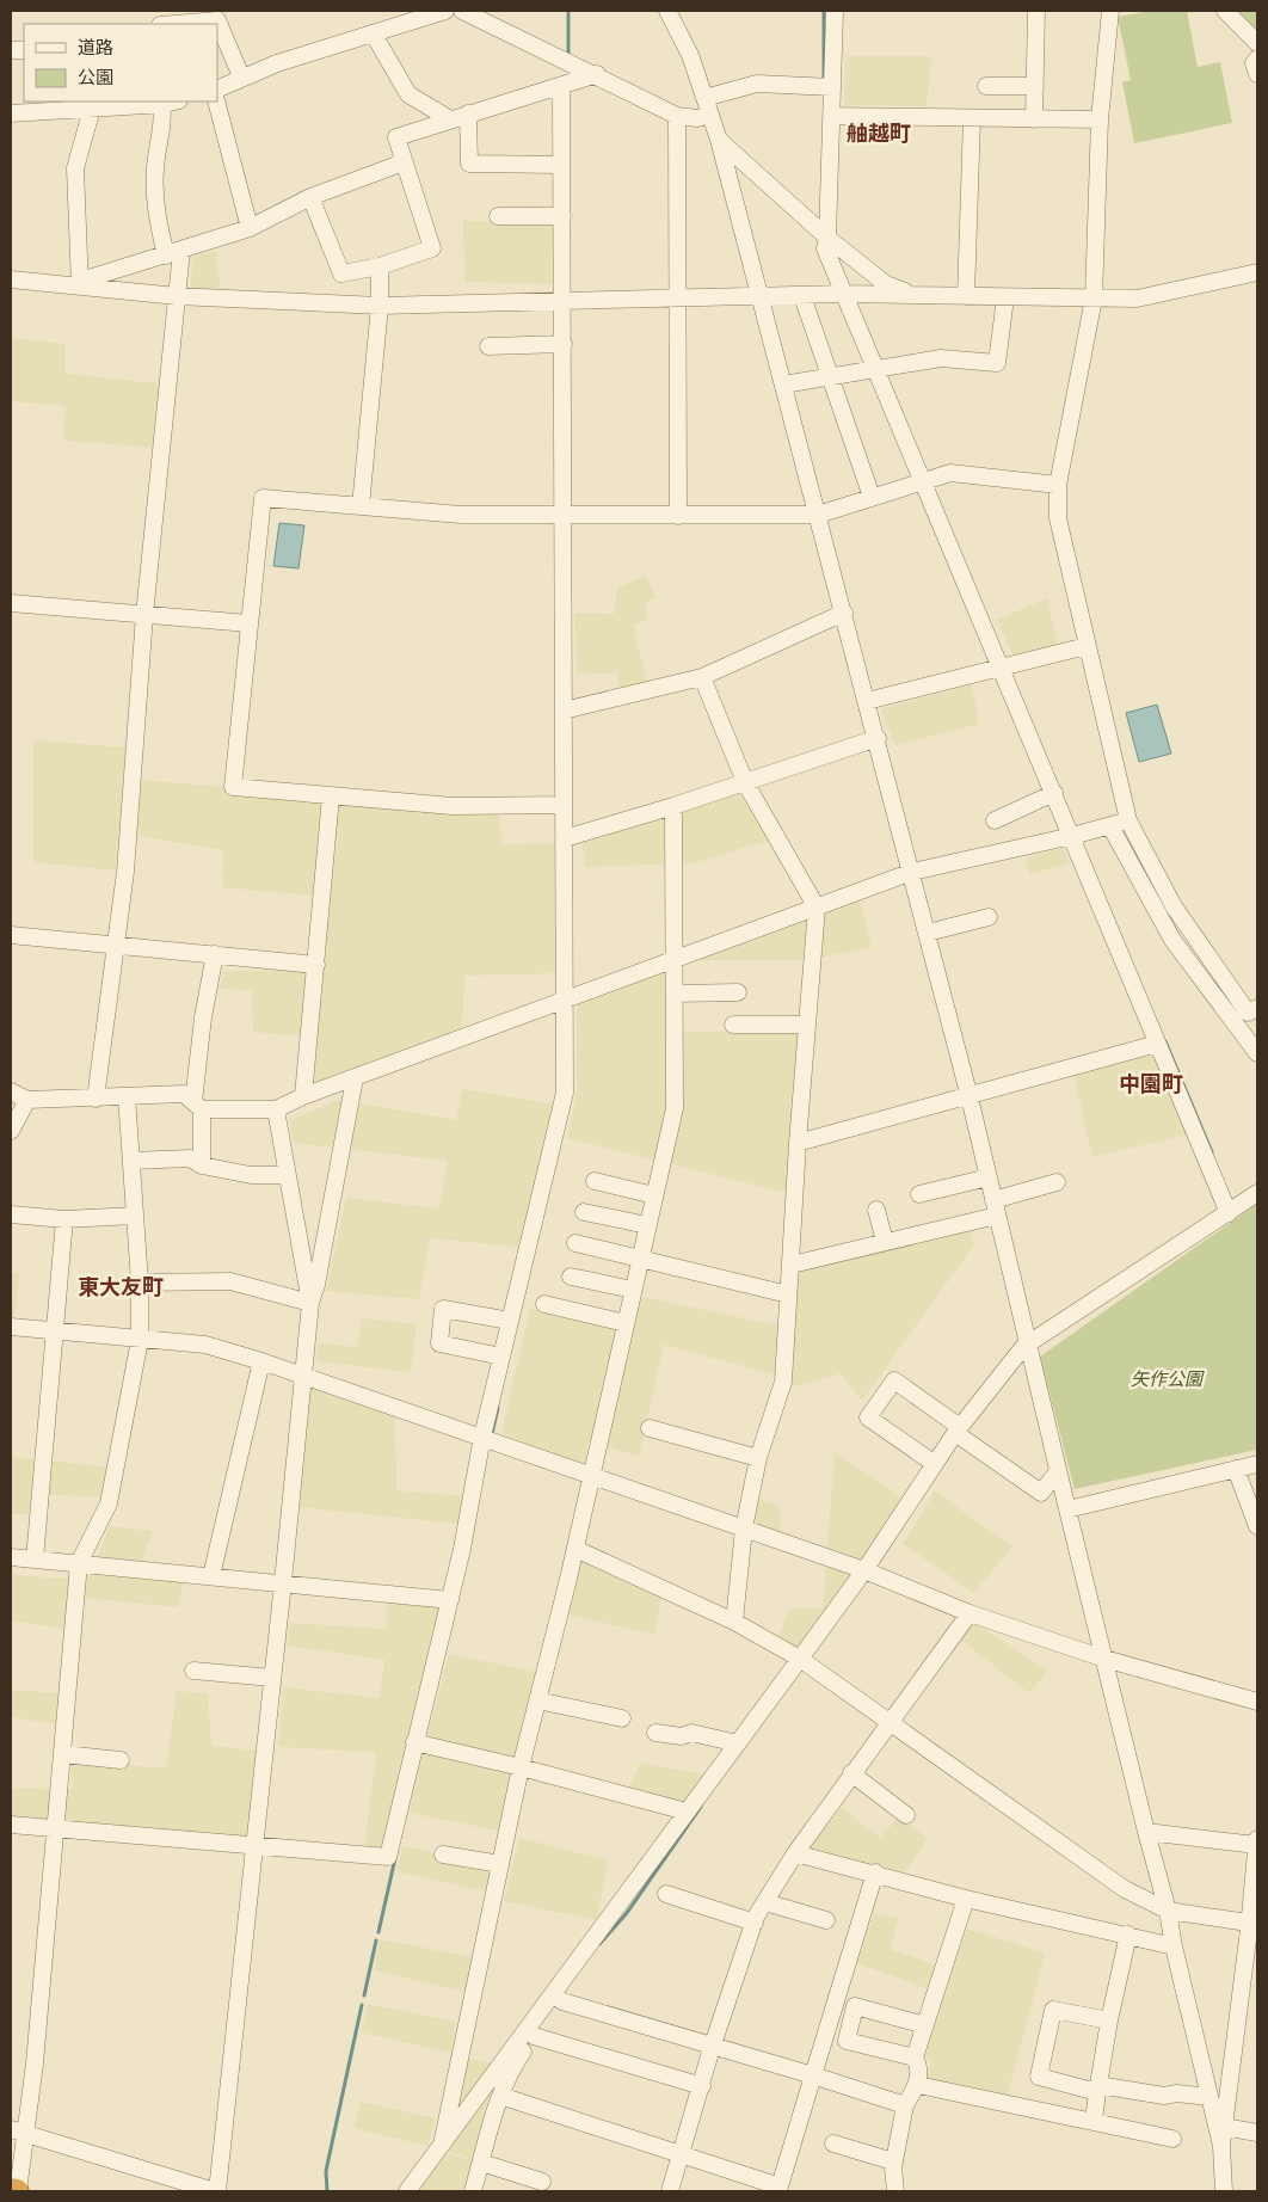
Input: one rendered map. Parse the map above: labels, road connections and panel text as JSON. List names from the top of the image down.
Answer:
{
  "districts": ["舳越町", "中園町", "東大友町"],
  "parks": ["矢作公園"],
  "legend": ["道路", "公園"]
}
